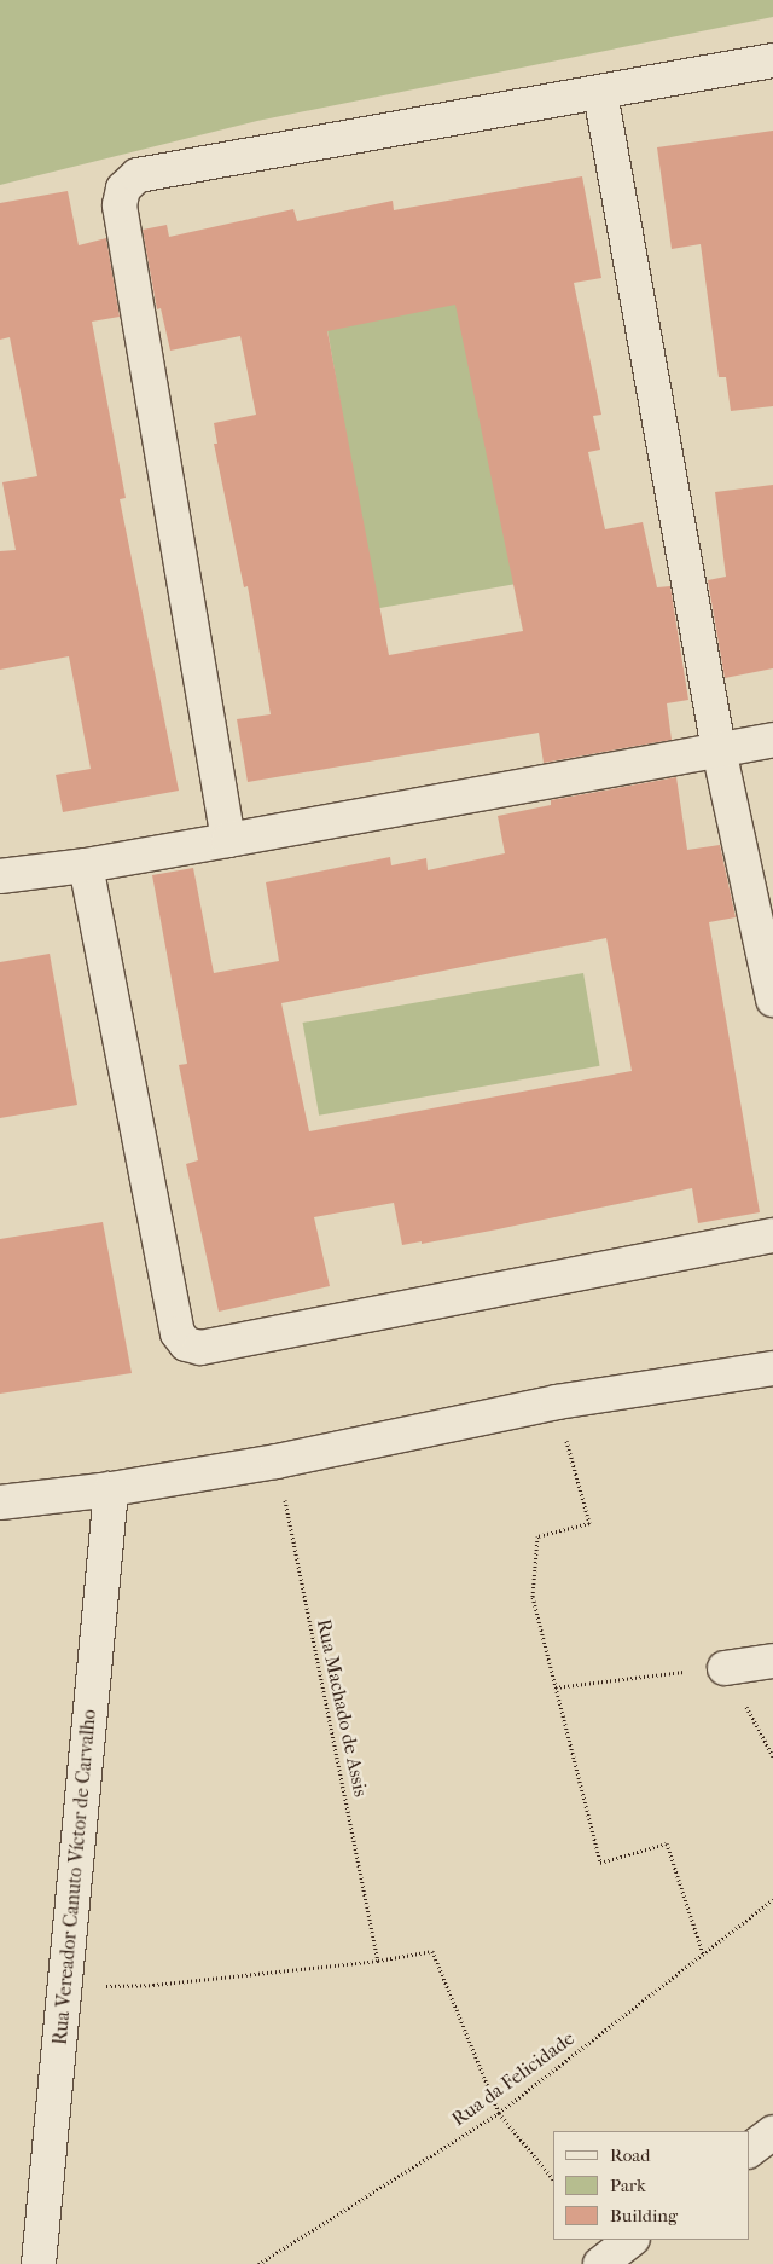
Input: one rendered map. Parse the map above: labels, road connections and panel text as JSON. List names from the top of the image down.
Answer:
{
  "streets": {
    "street": ["Rua Vereador Canuto Víctor de Carvalho"],
    "path": ["Rua Machado de Assis", "Rua da Felicidade"]
  },
  "legend": ["Road", "Park", "Building"]
}
